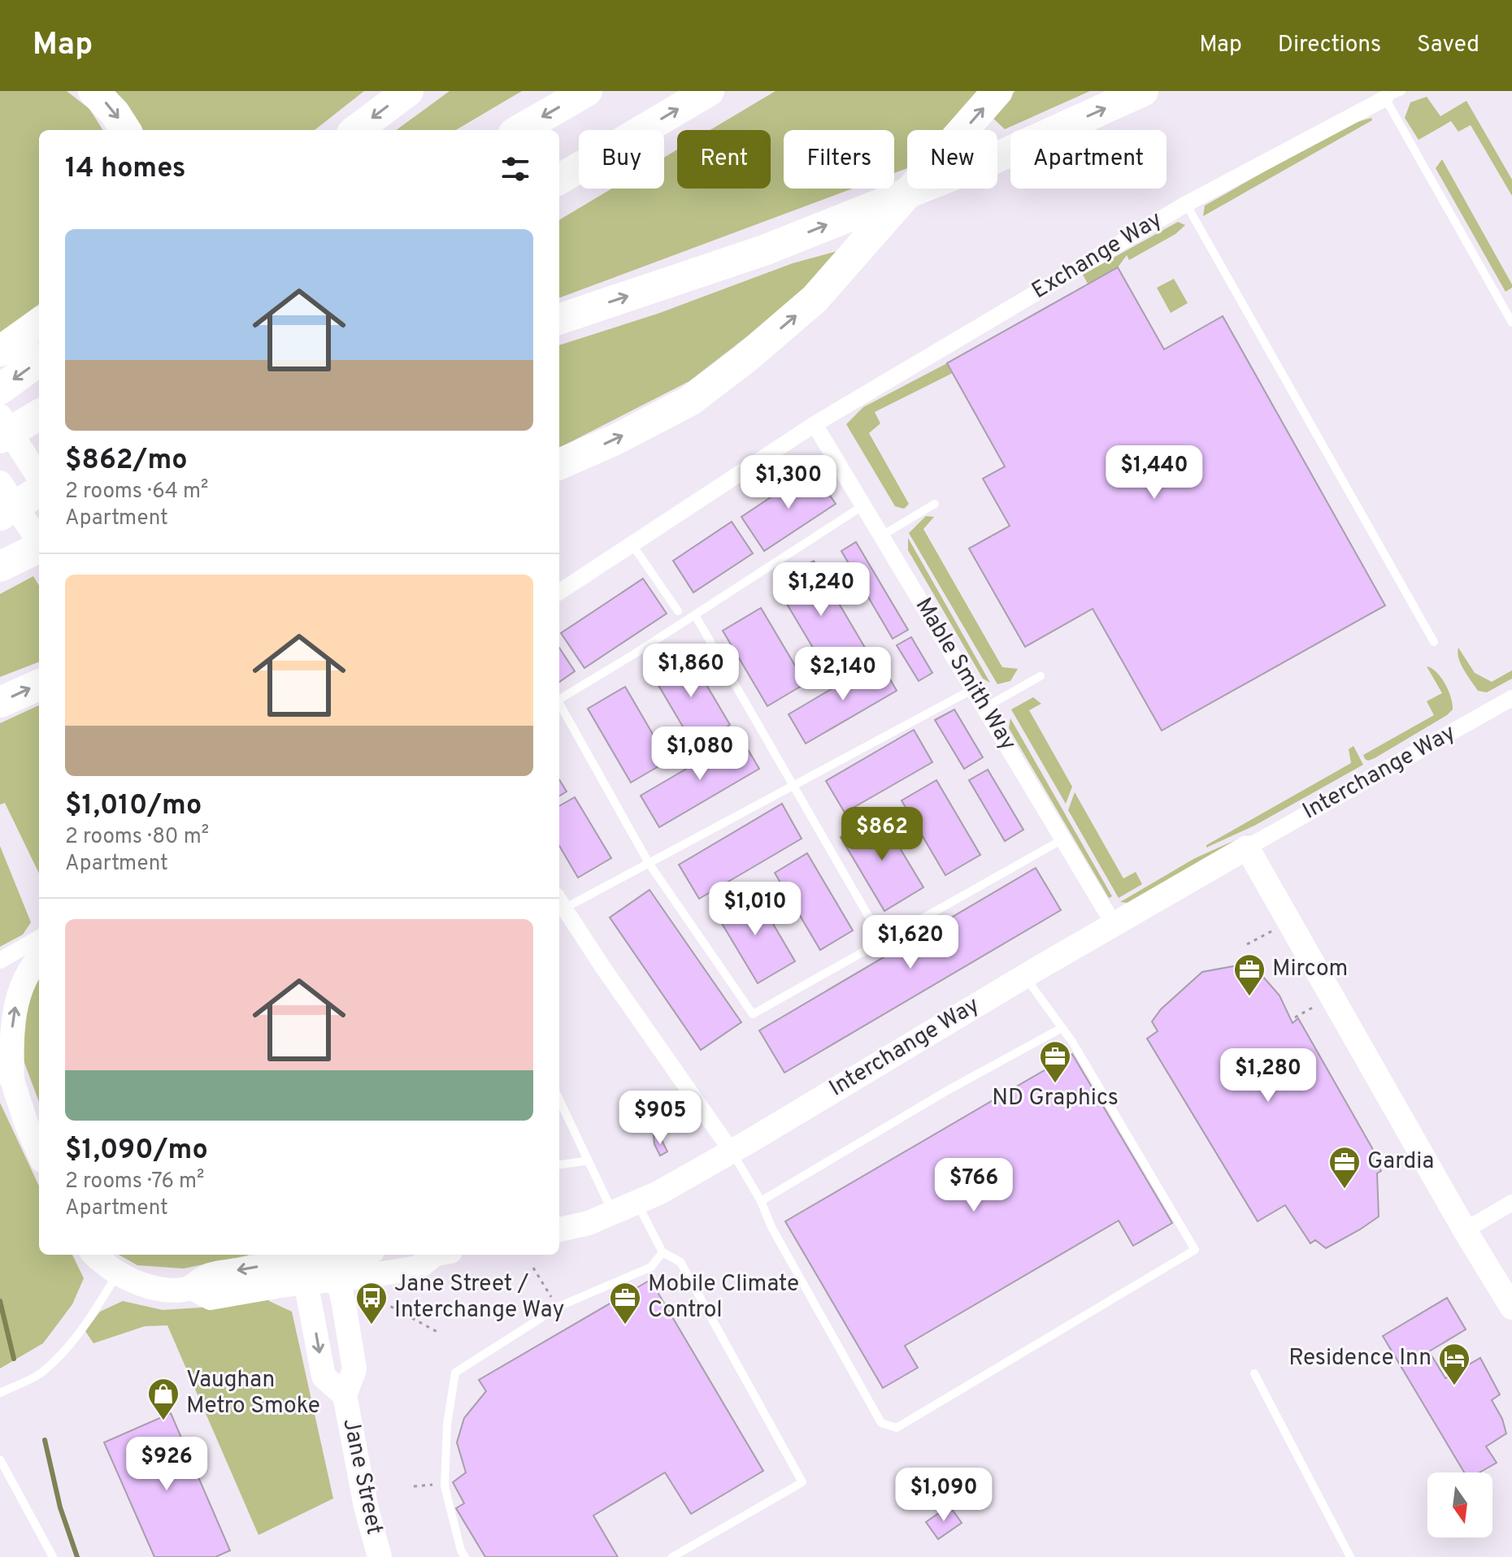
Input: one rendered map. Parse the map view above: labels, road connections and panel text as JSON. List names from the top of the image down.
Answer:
{
  "streets": {
    "street": [
      "Exchange Way",
      "Mable Smith Way",
      "Interchange Way",
      "Jane Street"
    ]
  },
  "crossings": [
    ["Exchange Way", "Mable Smith Way"],
    ["Mable Smith Way", "Interchange Way"]
  ],
  "places": {
    "office": [
      "Mircom",
      "ND Graphics",
      "Gardia",
      "Mobile Climate Control"
    ],
    "bus stop": ["Jane Street / Interchange Way"],
    "hotel": ["Residence Inn"],
    "shop": ["Vaughan Metro Smoke"]
  },
  "north": "bottom",
  "page": {
    "header": "Map",
    "nav": ["Map", "Directions", "Saved"],
    "chip": [
      "Buy",
      "Rent",
      "Filters",
      "New",
      "Apartment"
    ],
    "heading": "14 homes",
    "list": [
      {
        "name": "$862/mo",
        "note": "2 rooms · 64 m² · Apartment"
      },
      {
        "name": "$1,010/mo",
        "note": "2 rooms · 80 m² · Apartment"
      },
      {
        "name": "$1,090/mo",
        "note": "2 rooms · 76 m² · Apartment"
      }
    ],
    "price": [
      "$1,440",
      "$1,300",
      "$1,240",
      "$1,860",
      "$2,140",
      "$1,080",
      "$862",
      "$1,010",
      "$1,620",
      "$1,280",
      "$905",
      "$766",
      "$926",
      "$1,090"
    ]
  }
}
